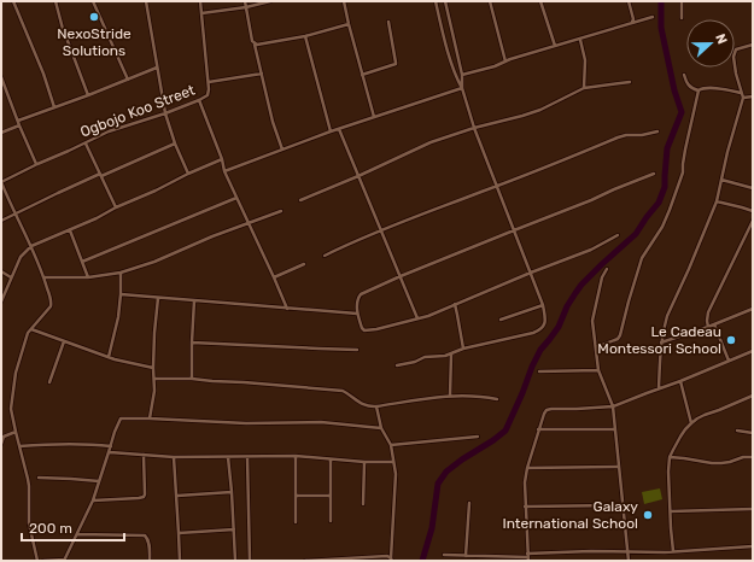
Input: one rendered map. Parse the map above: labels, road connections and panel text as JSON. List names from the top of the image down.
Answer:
{
  "streets": {
    "street": ["Ogbojo Koo Street"]
  },
  "places": ["NexoStride Solutions", "Le Cadeau Montessori School", "Galaxy International School"],
  "scale_bar": "200 m",
  "north": "right"
}
